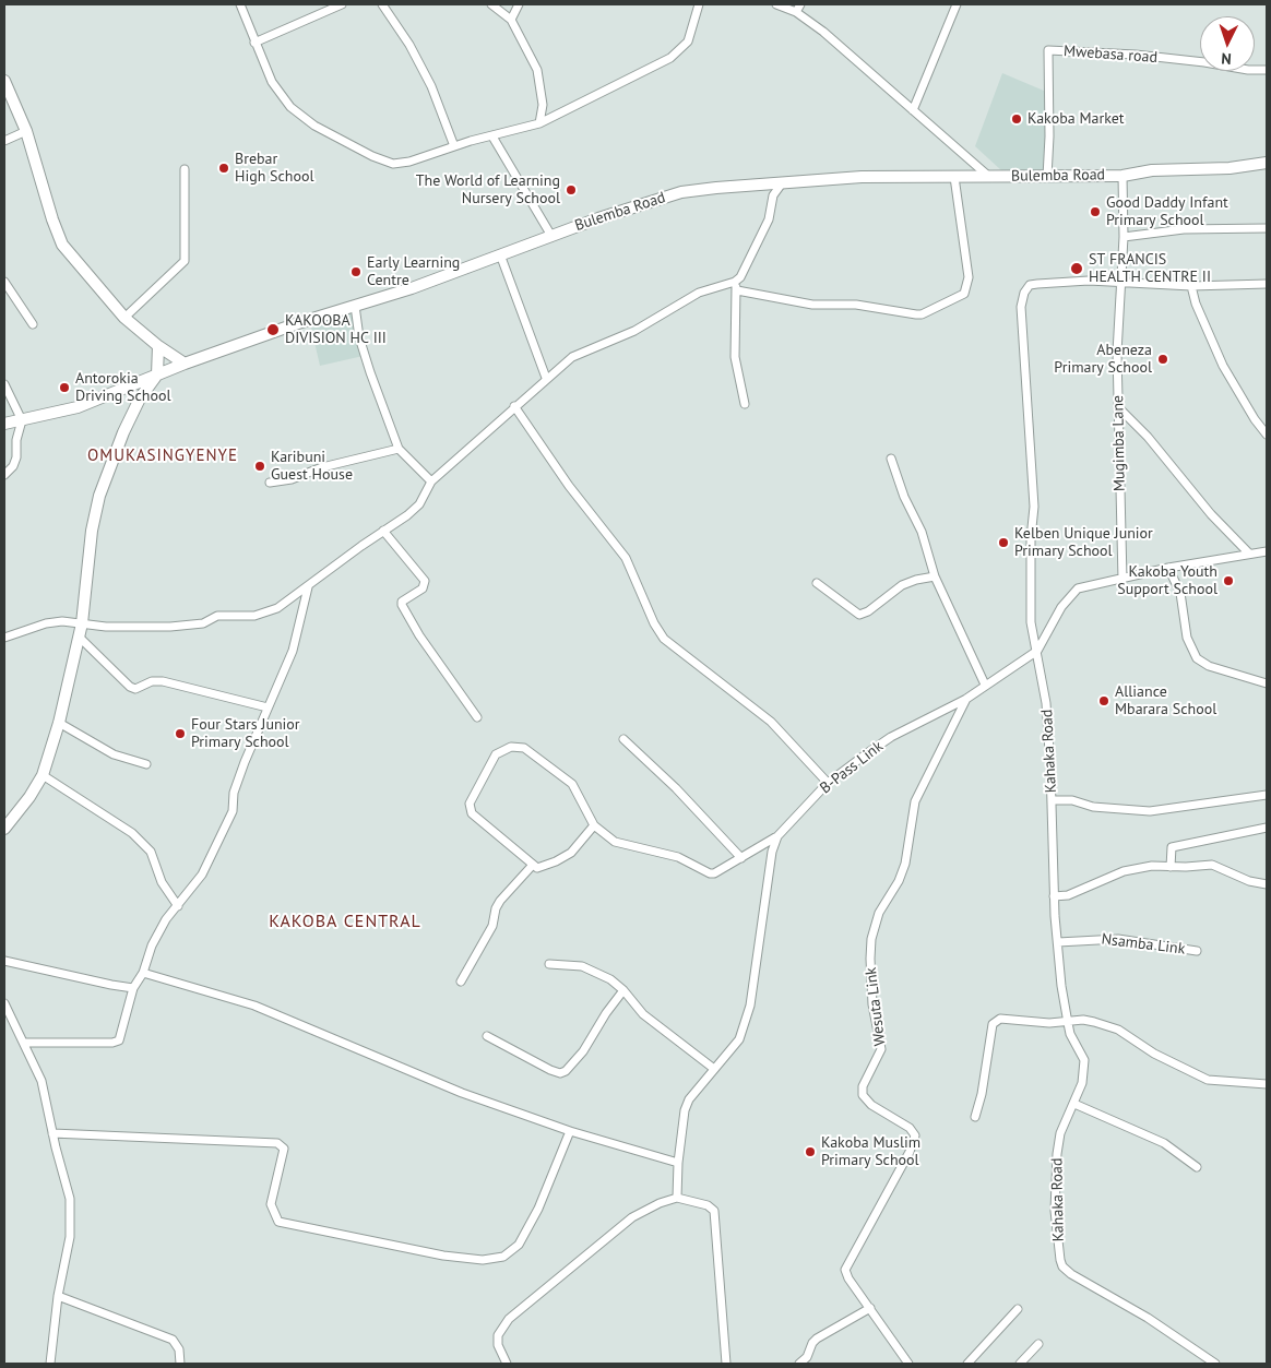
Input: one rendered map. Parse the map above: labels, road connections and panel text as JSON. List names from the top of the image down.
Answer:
{
  "streets": {
    "main road": ["Bulemba Road"],
    "street": [
      "Mwebasa road",
      "Mugimba Lane",
      "Kahaka Road",
      "B-Pass Link",
      "Nsamba Link",
      "Wesuta Link"
    ]
  },
  "crossings": [
    ["Mwebasa road", "Bulemba Road"],
    ["Bulemba Road", "Mugimba Lane"],
    ["Mugimba Lane", "Kahaka Road"],
    ["Mugimba Lane", "B-Pass Link"],
    ["Kahaka Road", "B-Pass Link"],
    ["Kahaka Road", "Nsamba Link"],
    ["B-Pass Link", "Wesuta Link"]
  ],
  "districts": ["OMUKASINGYENYE", "KAKOBA CENTRAL"],
  "places": [
    "Kakoba Market",
    "Brebar High School",
    "The World of Learning Nursery School",
    "Good Daddy Infant Primary School",
    "ST FRANCIS HEALTH CENTRE II",
    "Early Learning Centre",
    "KAKOOBA DIVISION HC III",
    "Abeneza Primary School",
    "Antorokia Driving School",
    "Karibuni Guest House",
    "Kelben Unique Junior Primary School",
    "Kakoba Youth Support School",
    "Alliance Mbarara School",
    "Four Stars Junior Primary School",
    "Kakoba Muslim Primary School"
  ],
  "north": "bottom"
}
